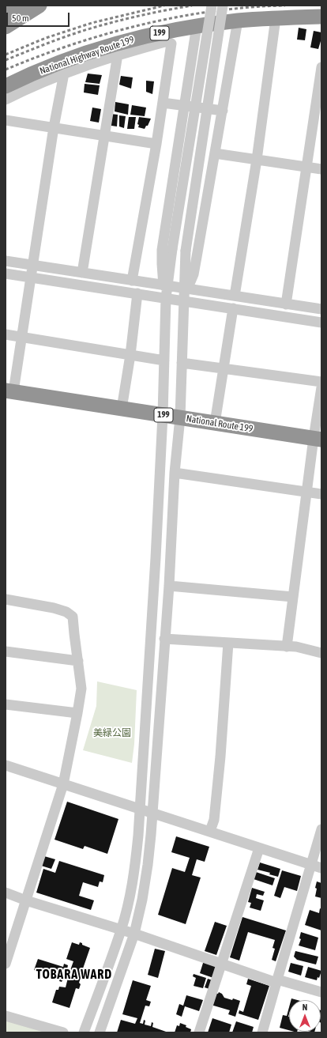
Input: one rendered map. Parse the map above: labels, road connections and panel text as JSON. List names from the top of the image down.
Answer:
{
  "streets": {
    "highway": ["199", "National Highway Route 199", "National Route 199"]
  },
  "districts": ["TOBARA WARD"],
  "parks": ["美緑公園"],
  "scale_bar": "50 m",
  "north": "top"
}
